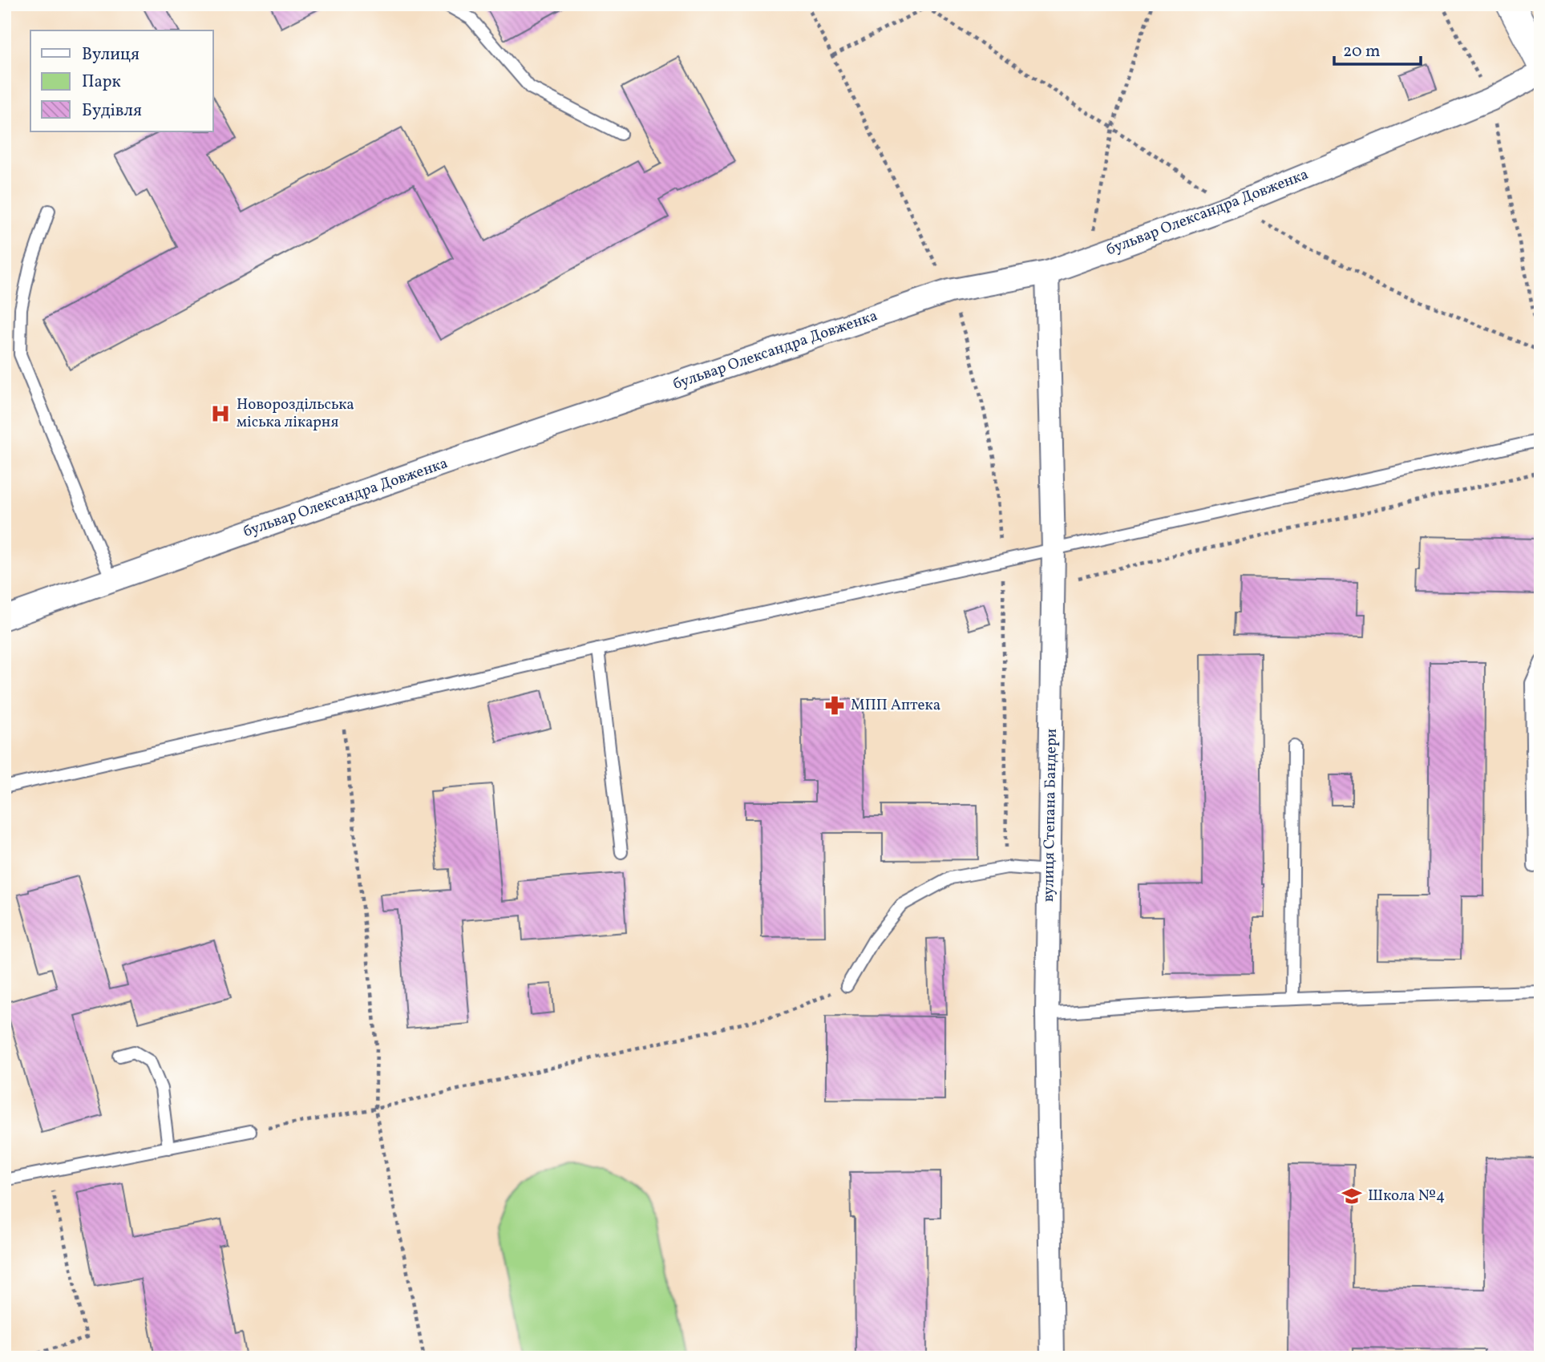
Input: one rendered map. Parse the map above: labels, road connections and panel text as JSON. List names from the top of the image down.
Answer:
{
  "streets": {
    "street": ["бульвар Олександра Довженка", "вулиця Степана Бандери"]
  },
  "crossings": [
    ["бульвар Олександра Довженка", "вулиця Степана Бандери"]
  ],
  "places": {
    "hospital": ["Новороздільська міська лікарня"],
    "pharmacy": ["МПП Аптека"],
    "school or university": ["Школа №4"]
  },
  "legend": ["Вулиця", "Парк", "Будівля"],
  "scale_bar": "20 m"
}
